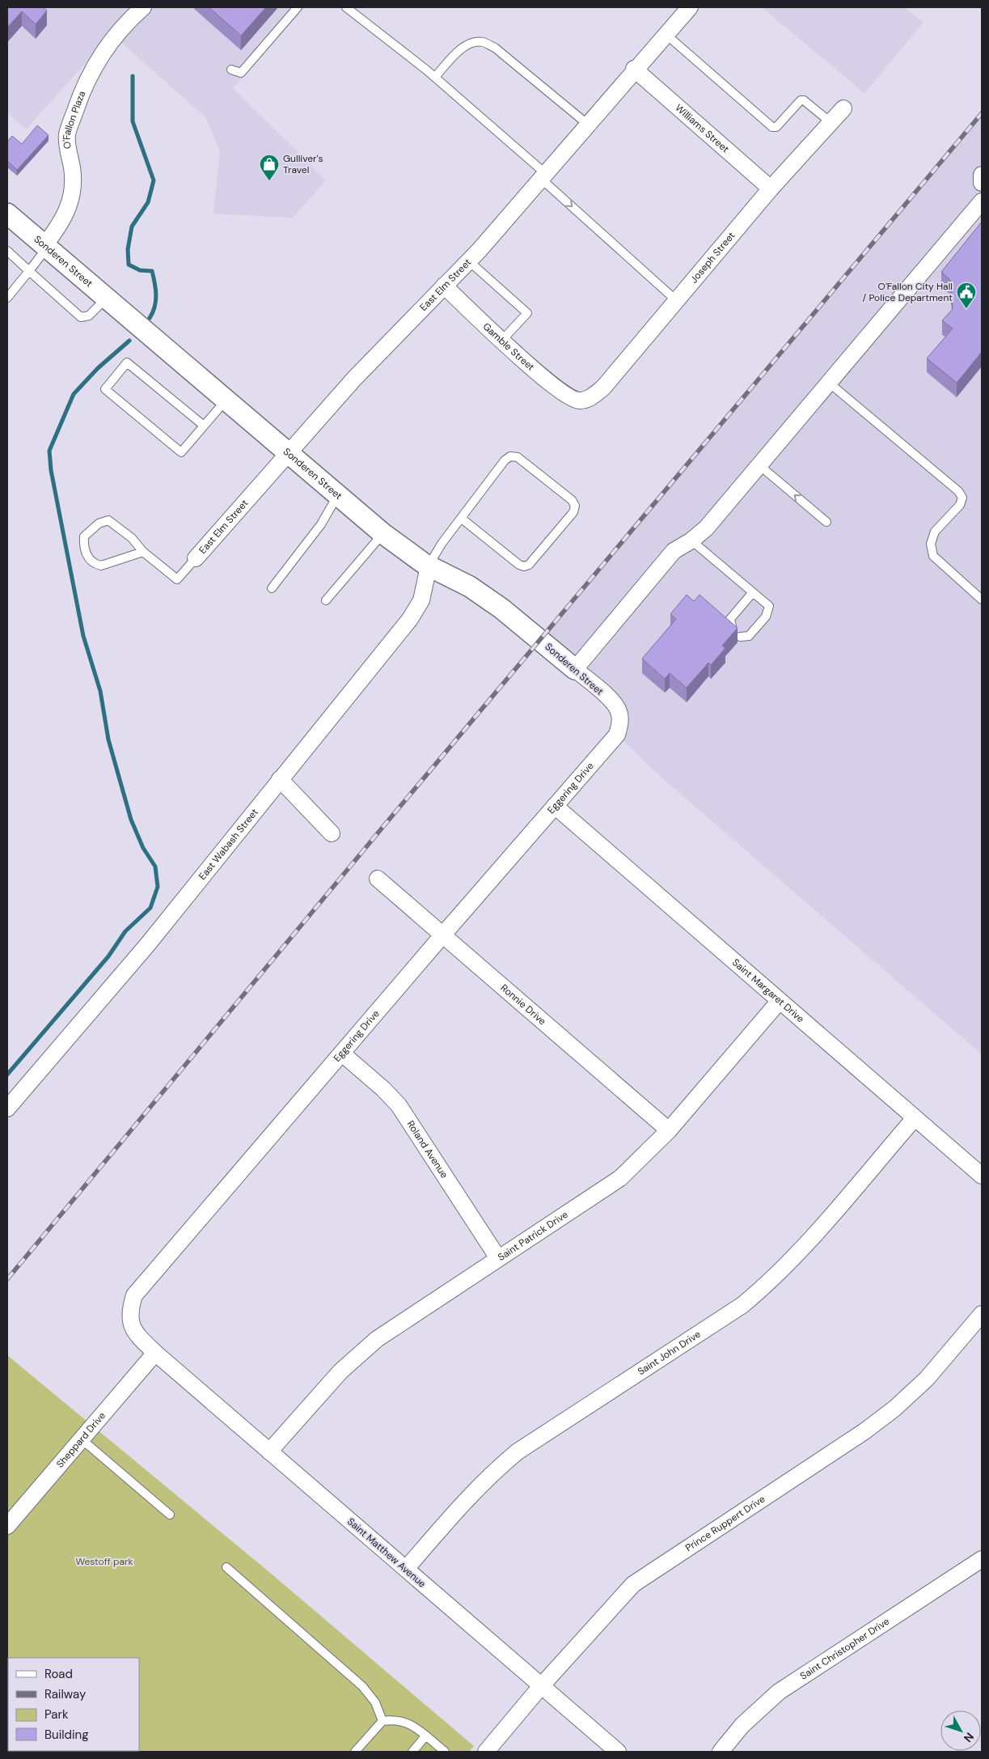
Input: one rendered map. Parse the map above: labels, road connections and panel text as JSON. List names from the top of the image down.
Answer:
{
  "streets": {
    "street": [
      "O'Fallon Plaza",
      "Williams Street",
      "Joseph Street",
      "Sonderen Street",
      "East Elm Street",
      "Gamble Street",
      "Eggering Drive",
      "East Wabash Street",
      "Saint Margaret Drive",
      "Ronnie Drive",
      "Roland Avenue",
      "Saint Patrick Drive",
      "Saint John Drive",
      "Sheppard Drive",
      "Prince Ruppert Drive",
      "Saint Matthew Avenue",
      "Saint Christopher Drive"
    ]
  },
  "crossings": [
    ["O'Fallon Plaza", "Sonderen Street"],
    ["Williams Street", "Joseph Street"],
    ["Williams Street", "East Elm Street"],
    ["Joseph Street", "Gamble Street"],
    ["Sonderen Street", "East Elm Street"],
    ["Sonderen Street", "Eggering Drive"],
    ["Sonderen Street", "East Wabash Street"],
    ["East Elm Street", "Gamble Street"],
    ["Eggering Drive", "Saint Margaret Drive"],
    ["Eggering Drive", "Ronnie Drive"],
    ["Eggering Drive", "Roland Avenue"],
    ["Eggering Drive", "Sheppard Drive"],
    ["Eggering Drive", "Saint Matthew Avenue"],
    ["Saint Margaret Drive", "Saint Patrick Drive"],
    ["Saint Margaret Drive", "Saint John Drive"],
    ["Ronnie Drive", "Saint Patrick Drive"],
    ["Roland Avenue", "Saint Patrick Drive"],
    ["Saint Patrick Drive", "Saint Matthew Avenue"],
    ["Saint John Drive", "Saint Matthew Avenue"],
    ["Sheppard Drive", "Saint Matthew Avenue"],
    ["Prince Ruppert Drive", "Saint Matthew Avenue"]
  ],
  "parks": ["Westoff park"],
  "places": {
    "shop": ["Gulliver's Travel"],
    "public building": ["O'Fallon City Hall / Police Department"]
  },
  "legend": [
    "Road",
    "Railway",
    "Park",
    "Building"
  ],
  "north": "bottom right"
}
